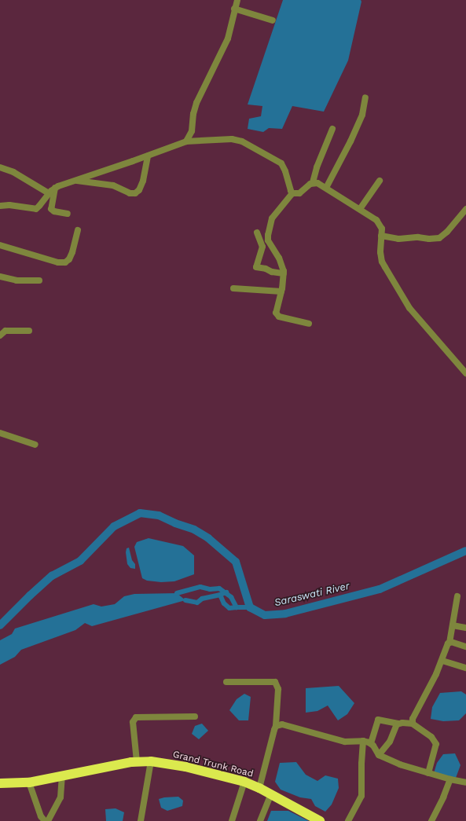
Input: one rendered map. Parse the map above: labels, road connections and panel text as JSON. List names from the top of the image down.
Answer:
{
  "streets": {
    "highway": ["Grand Trunk Road"]
  },
  "water": ["Saraswati River"]
}
